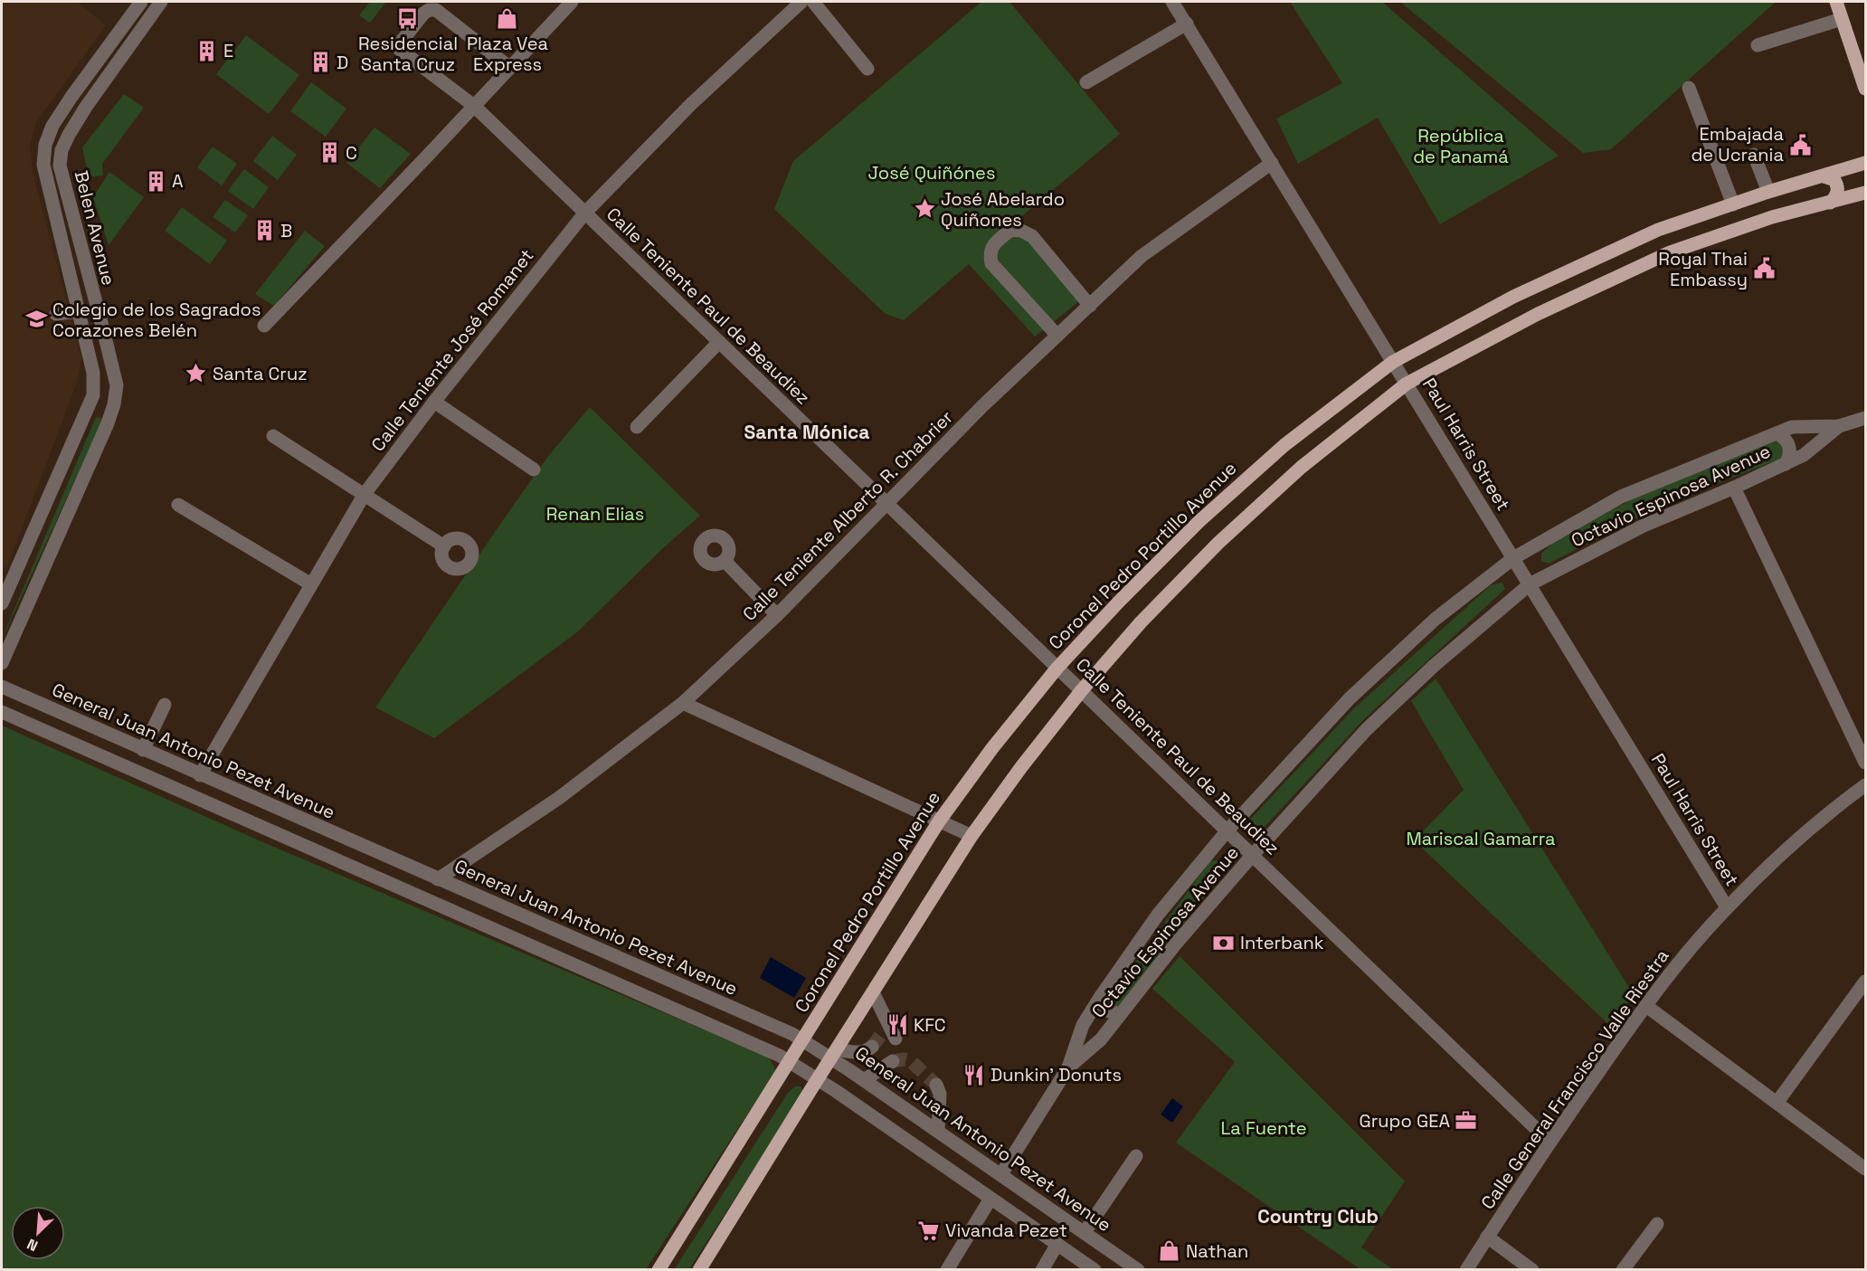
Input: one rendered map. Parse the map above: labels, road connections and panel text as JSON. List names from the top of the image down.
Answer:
{
  "streets": {
    "main road": ["Coronel Pedro Portillo Avenue"],
    "street": [
      "Belen Avenue",
      "Calle Teniente Paul de Beaudiez",
      "Calle Teniente José Romanet",
      "Paul Harris Street",
      "Octavio Espinosa Avenue",
      "Calle Teniente Alberto R. Chabrier",
      "General Juan Antonio Pezet Avenue",
      "Calle General Francisco Valle Riestra"
    ]
  },
  "crossings": [
    ["Calle Teniente Paul de Beaudiez", "Calle Teniente José Romanet"],
    ["Calle Teniente Paul de Beaudiez", "Octavio Espinosa Avenue"],
    ["Calle Teniente Paul de Beaudiez", "Calle Teniente Alberto R. Chabrier"],
    ["Calle Teniente Paul de Beaudiez", "Coronel Pedro Portillo Avenue"],
    ["Calle Teniente Paul de Beaudiez", "Calle General Francisco Valle Riestra"],
    ["Calle Teniente José Romanet", "General Juan Antonio Pezet Avenue"],
    ["Paul Harris Street", "Octavio Espinosa Avenue"],
    ["Paul Harris Street", "Calle Teniente Alberto R. Chabrier"],
    ["Paul Harris Street", "Coronel Pedro Portillo Avenue"],
    ["Paul Harris Street", "Calle General Francisco Valle Riestra"],
    ["Octavio Espinosa Avenue", "General Juan Antonio Pezet Avenue"],
    ["Calle Teniente Alberto R. Chabrier", "General Juan Antonio Pezet Avenue"],
    ["Coronel Pedro Portillo Avenue", "General Juan Antonio Pezet Avenue"]
  ],
  "districts": ["Santa Mónica", "Country Club"],
  "parks": [
    "República de Panamá",
    "José Quiñónes",
    "Renan Elias",
    "Mariscal Gamarra",
    "La Fuente"
  ],
  "places": {
    "shop": ["Plaza Vea Express", "Nathan"],
    "bus stop": ["Residencial Santa Cruz"],
    "building": [
      "E",
      "D",
      "C",
      "A",
      "B"
    ],
    "public building": ["Embajada de Ucrania", "Royal Thai Embassy"],
    "place": ["José Abelardo Quiñones", "Santa Cruz"],
    "school or university": ["Colegio de los Sagrados Corazones Belén"],
    "bank": ["Interbank"],
    "restaurant": ["KFC", "Dunkin' Donuts"],
    "office": ["Grupo GEA"],
    "supermarket": ["Vivanda Pezet"]
  },
  "north": "bottom left"
}
